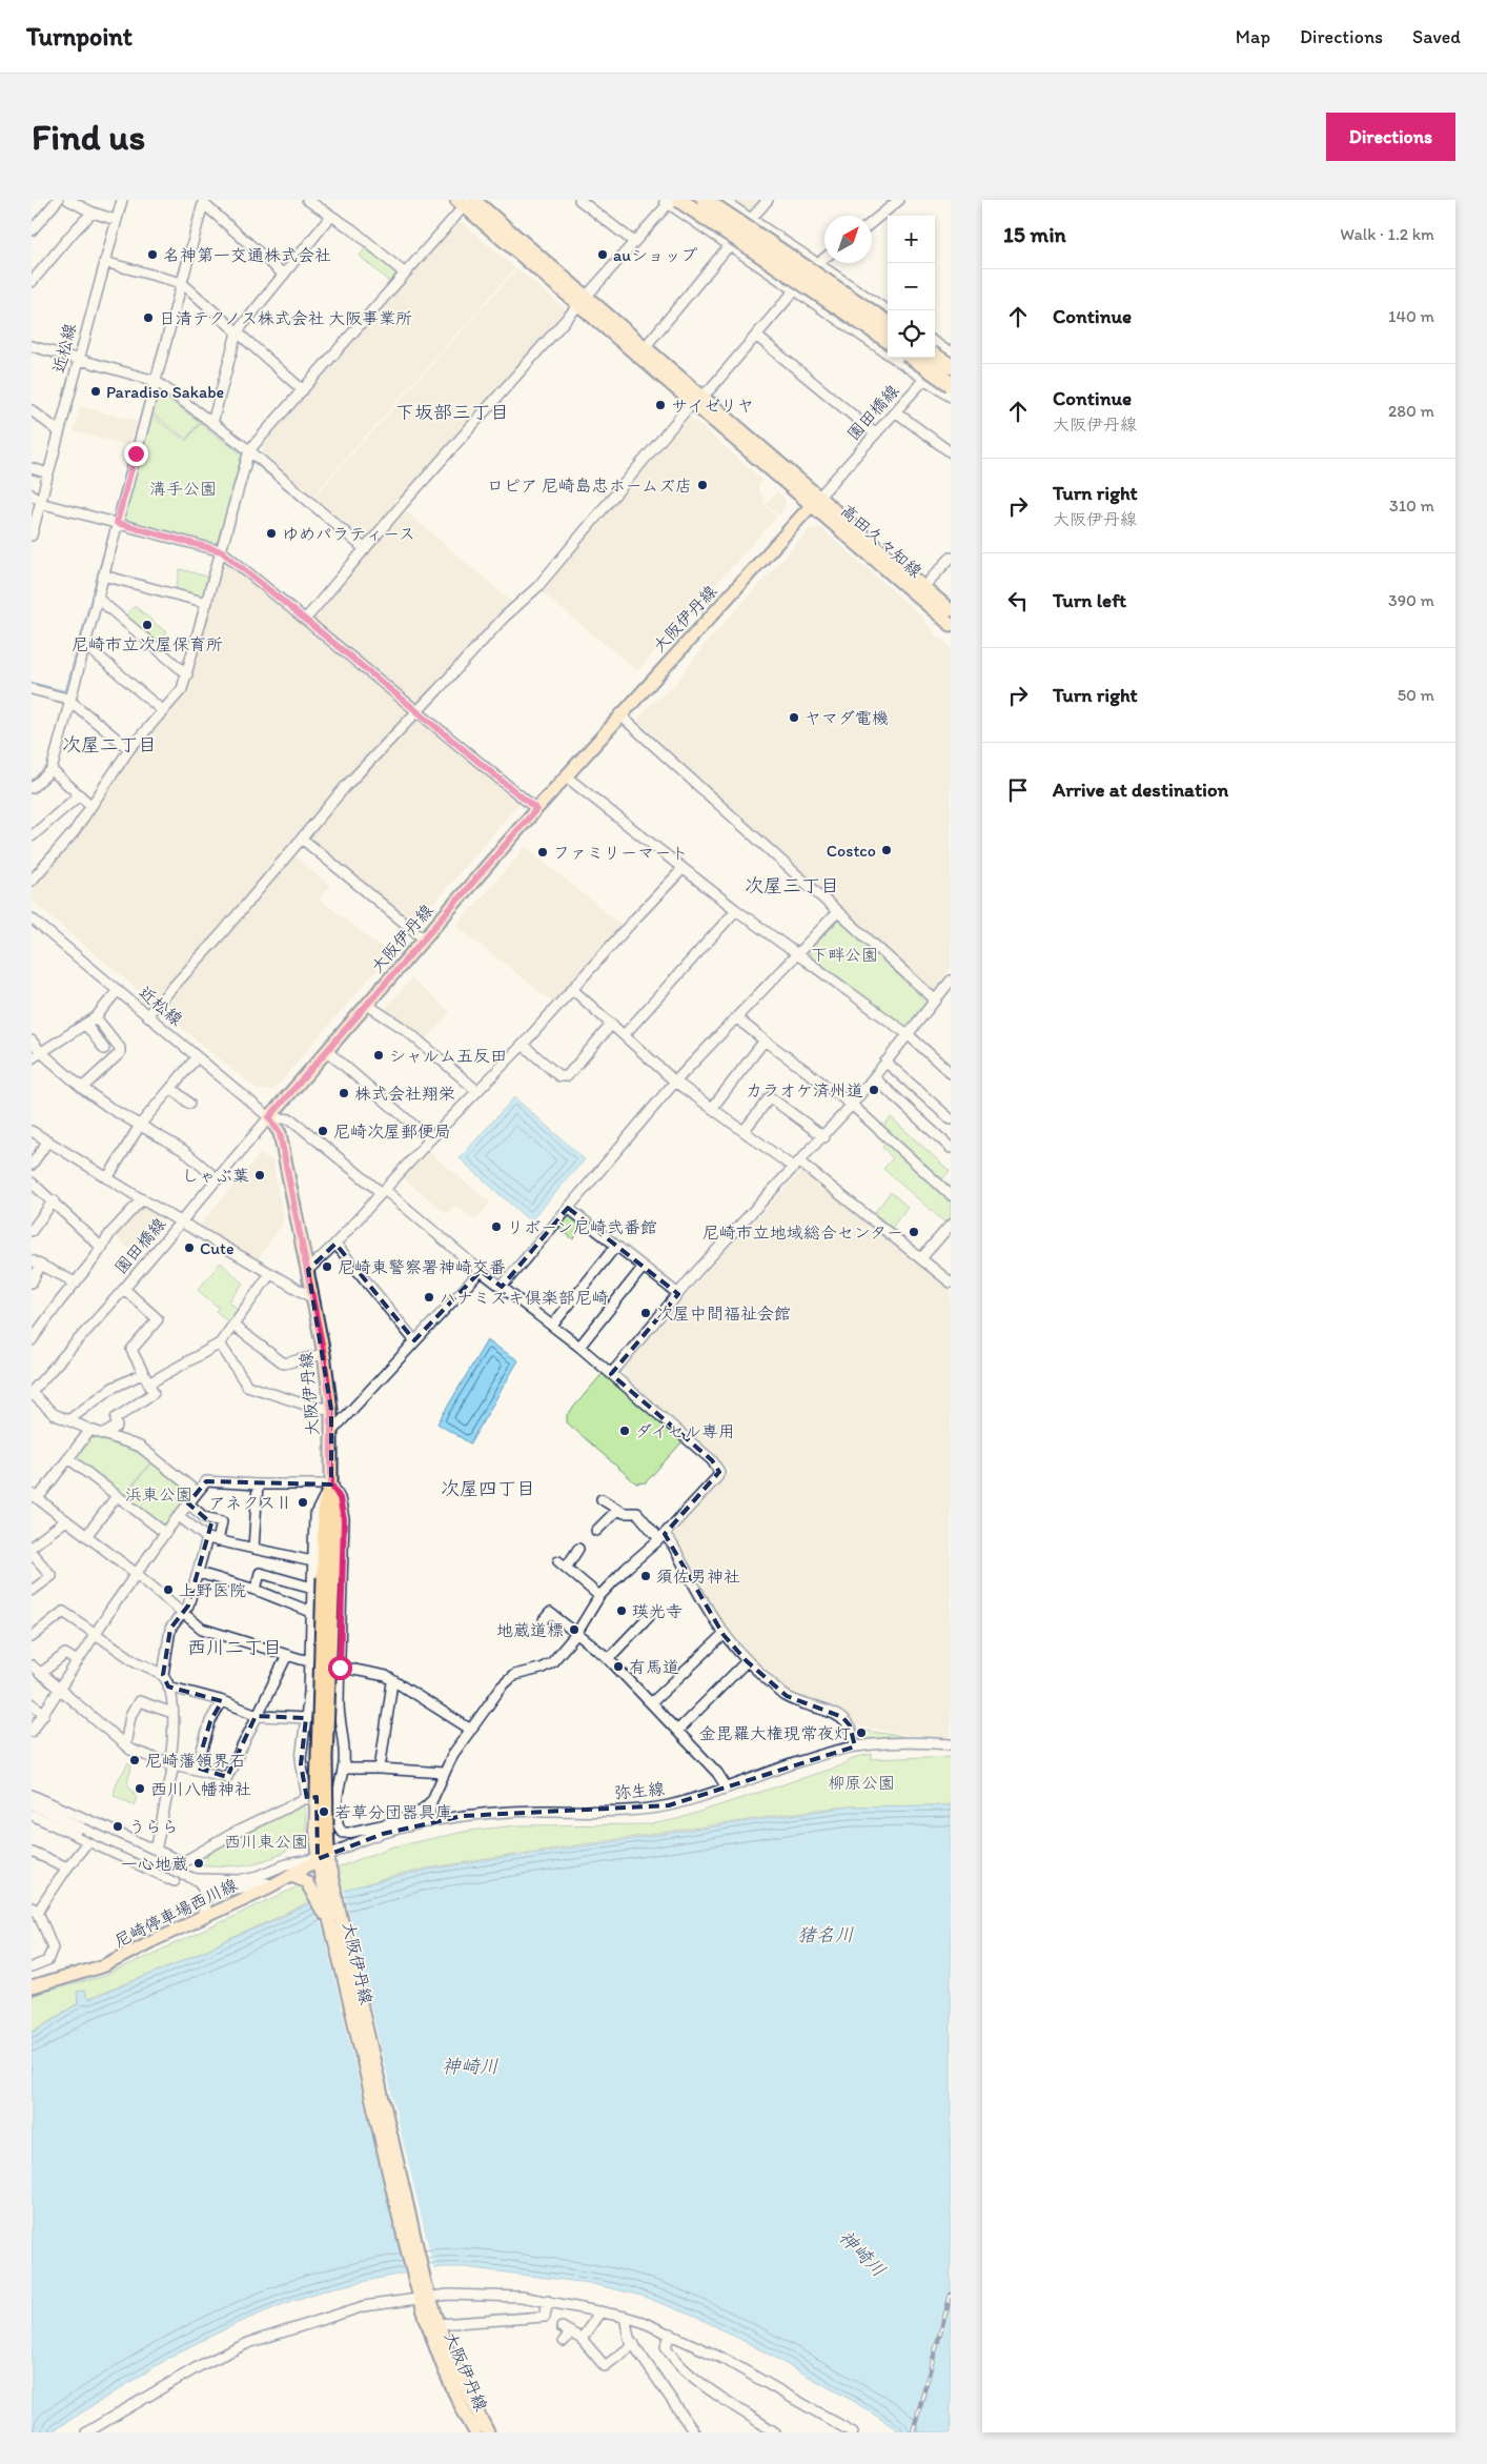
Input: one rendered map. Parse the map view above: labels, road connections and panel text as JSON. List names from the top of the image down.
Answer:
{
  "streets": {
    "main road": ["高田久々知線", "大阪伊丹線", "尼崎停車場西川線"],
    "street": ["近松線", "園田橋線", "弥生線"]
  },
  "crossings": [
    ["近松線", "園田橋線"],
    ["近松線", "大阪伊丹線"],
    ["園田橋線", "高田久々知線"],
    ["園田橋線", "大阪伊丹線"],
    ["高田久々知線", "大阪伊丹線"],
    ["大阪伊丹線", "弥生線"],
    ["大阪伊丹線", "尼崎停車場西川線"],
    ["弥生線", "尼崎停車場西川線"]
  ],
  "districts": [
    "下坂部三丁目",
    "次屋二丁目",
    "次屋三丁目",
    "次屋四丁目",
    "西川二丁目"
  ],
  "water": ["猪名川", "神崎川"],
  "parks": [
    "溝手公園",
    "下畔公園",
    "浜東公園",
    "柳原公園",
    "西川東公園"
  ],
  "places": [
    "名神第一交通株式会社",
    "auショップ",
    "日清テクノス株式会社 大阪事業所",
    "Paradiso Sakabe",
    "サイゼリヤ",
    "ロピア 尼崎島忠ホームズ店",
    "ゆめパラティース",
    "尼崎市立次屋保育所",
    "ヤマダ電機",
    "Costco",
    "ファミリーマート",
    "シャルム五反田",
    "カラオケ済州道",
    "株式会社翔栄",
    "尼崎次屋郵便局",
    "しゃぶ葉",
    "リボーン尼崎弐番館",
    "尼崎市立地域総合センター",
    "Cute",
    "尼崎東警察署神崎交番",
    "ハナミズキ倶楽部尼崎",
    "次屋中間福祉会館",
    "ダイセル専用",
    "アネクスⅡ",
    "須佐男神社",
    "上野医院",
    "瑛光寺",
    "地蔵道標",
    "有馬道",
    "金毘羅大権現常夜灯",
    "尼崎藩領界石",
    "西川八幡神社",
    "若草分団器具庫",
    "うらら",
    "一心地蔵"
  ],
  "north": "top right",
  "page": {
    "header": "Turnpoint",
    "nav": ["Map", "Directions", "Saved"],
    "buttons": "Directions",
    "title": "Find us",
    "heading": ["15 min", "Walk · 1.2 km"],
    "map_buttons": ["+", "−"],
    "list": [
      ["Continue", "140 m"],
      ["Continue", "大阪伊丹線", "280 m"],
      ["Turn right", "大阪伊丹線", "310 m"],
      ["Turn left", "390 m"],
      ["Turn right", "50 m"],
      "Arrive at destination"
    ]
  }
}
